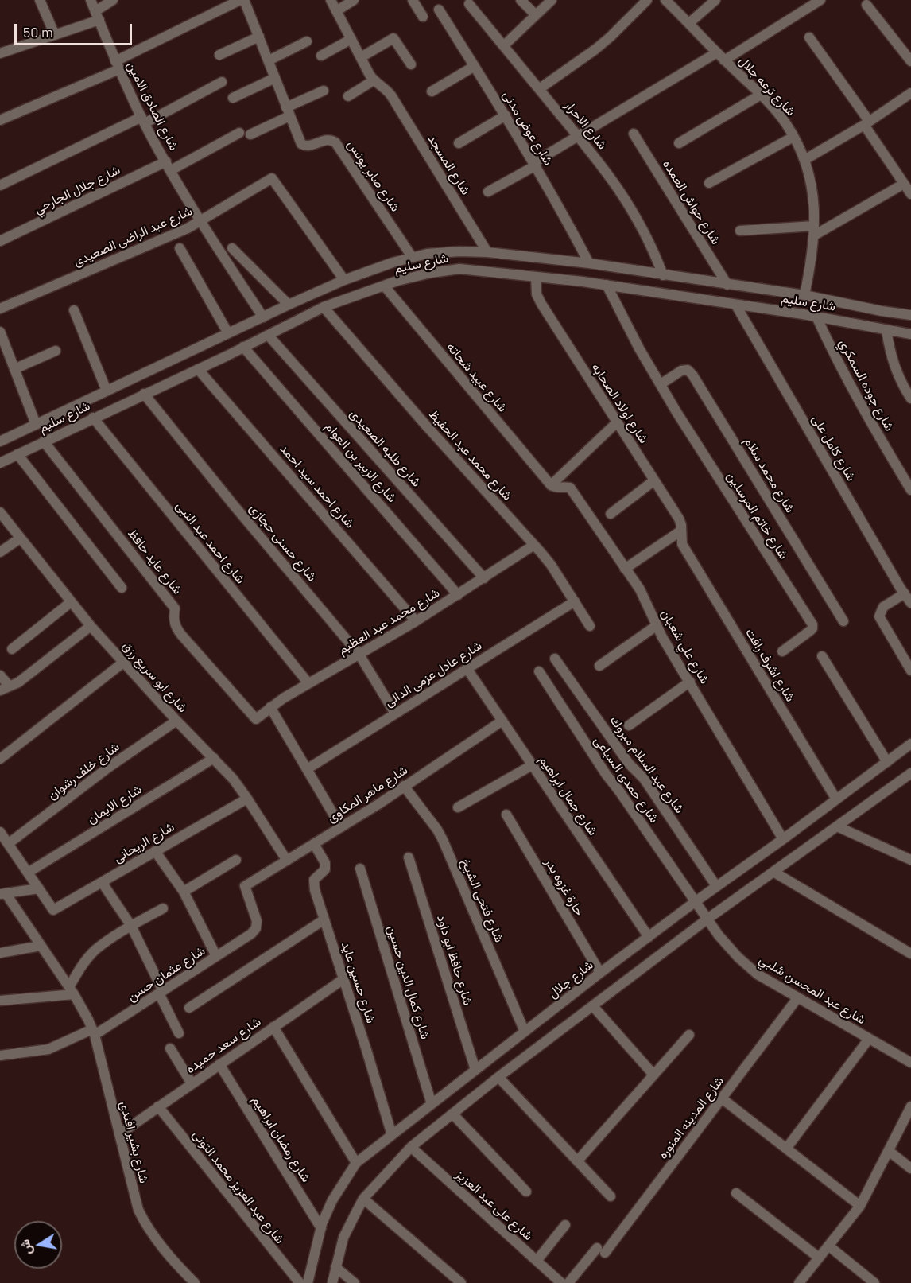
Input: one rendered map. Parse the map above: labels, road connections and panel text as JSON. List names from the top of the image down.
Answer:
{
  "streets": {
    "street": [
      "شارع ترعه جلال",
      "شارع الصادق الامين",
      "شارع الاحرار",
      "شارع عوض مدنى",
      "شارع المسجد",
      "شارع صابر يونس",
      "شارع جلال الجارحي",
      "شارع حواش العمده",
      "شارع عبد الراضى الصعيدى",
      "شارع سليم",
      "شارع عبيد شحاته",
      "شارع جوده السمكري",
      "شارع اولاد الصحابه",
      "شارع طلبه الصعيدى",
      "شارع كامل على",
      "شارع محمد عبد الحفيظ",
      "شارع الزبير بن العوام",
      "شارع محمد سلام",
      "شارع احمد سيد احمد",
      "شارع خاتم المرسلين",
      "شارع احمد عبد النبى",
      "شارع حسنى حجازى",
      "شارع عايد حافظ",
      "شارع محمد عبد العظيم",
      "شارع علي شعبان",
      "شارع اشرف رافت",
      "شارع عادل عزمى الدالى",
      "شارع ابو سريع رزق",
      "شارع عبد السلام مبروك",
      "شارع خلف رشوان",
      "شارع حمدى السباعى",
      "شارع ماهر المكاوى",
      "شارع جمال ابراهيم",
      "شارع الايمان",
      "شارع الريحانى",
      "حارة غزوه بدر",
      "شارع فتحى الشيخ",
      "شارع حافظ ابو داود",
      "شارع عثمان حسن",
      "شارع جلال",
      "شارع حسين عايد",
      "شارع كمال الدين حسين",
      "شارع عبد المحسن شلبي",
      "شارع سعد حميده",
      "شارع المدينه المنوره",
      "شارع رمضان ابراهيم",
      "شارع بشير افندى",
      "شارع عبد العزيز محمد التونى",
      "شارع على عبد العزيز"
    ]
  },
  "crossings": [
    ["شارع ترعه جلال", "شارع سليم"],
    ["شارع الصادق الامين", "شارع جلال الجارحي"],
    ["شارع الصادق الامين", "شارع عبد الراضى الصعيدى"],
    ["شارع الصادق الامين", "شارع سليم"],
    ["شارع الاحرار", "شارع سليم"],
    ["شارع عوض مدنى", "شارع سليم"],
    ["شارع المسجد", "شارع سليم"],
    ["شارع صابر يونس", "شارع سليم"],
    ["شارع حواش العمده", "شارع سليم"],
    ["شارع عبد الراضى الصعيدى", "شارع سليم"],
    ["شارع سليم", "شارع عبيد شحاته"],
    ["شارع سليم", "شارع جوده السمكري"],
    ["شارع سليم", "شارع اولاد الصحابه"],
    ["شارع سليم", "شارع طلبه الصعيدى"],
    ["شارع سليم", "شارع كامل على"],
    ["شارع سليم", "شارع محمد عبد الحفيظ"],
    ["شارع سليم", "شارع الزبير بن العوام"],
    ["شارع سليم", "شارع احمد سيد احمد"],
    ["شارع سليم", "شارع خاتم المرسلين"],
    ["شارع سليم", "شارع احمد عبد النبى"],
    ["شارع سليم", "شارع حسنى حجازى"],
    ["شارع سليم", "شارع عايد حافظ"],
    ["شارع عبيد شحاته", "شارع علي شعبان"],
    ["شارع اولاد الصحابه", "شارع اشرف رافت"],
    ["شارع طلبه الصعيدى", "شارع محمد عبد العظيم"],
    ["شارع محمد عبد الحفيظ", "شارع محمد عبد العظيم"],
    ["شارع محمد عبد الحفيظ", "شارع عادل عزمى الدالى"],
    ["شارع الزبير بن العوام", "شارع محمد عبد العظيم"],
    ["شارع محمد سلام", "شارع خاتم المرسلين"],
    ["شارع احمد سيد احمد", "شارع محمد عبد العظيم"],
    ["شارع احمد عبد النبى", "شارع محمد عبد العظيم"],
    ["شارع حسنى حجازى", "شارع محمد عبد العظيم"],
    ["شارع حسنى حجازى", "شارع عادل عزمى الدالى"],
    ["شارع عايد حافظ", "شارع محمد عبد العظيم"],
    ["شارع علي شعبان", "شارع جلال"],
    ["شارع اشرف رافت", "شارع جلال"],
    ["شارع عادل عزمى الدالى", "شارع جمال ابراهيم"],
    ["شارع ابو سريع رزق", "شارع خلف رشوان"],
    ["شارع ابو سريع رزق", "شارع ماهر المكاوى"],
    ["شارع ابو سريع رزق", "شارع الايمان"],
    ["شارع ابو سريع رزق", "شارع الريحانى"],
    ["شارع عبد السلام مبروك", "شارع جلال"],
    ["شارع حمدى السباعى", "شارع جلال"],
    ["شارع حمدى السباعى", "شارع عبد المحسن شلبي"],
    ["شارع ماهر المكاوى", "شارع جمال ابراهيم"],
    ["شارع ماهر المكاوى", "شارع فتحى الشيخ"],
    ["شارع ماهر المكاوى", "شارع عثمان حسن"],
    ["شارع ماهر المكاوى", "شارع حسين عايد"],
    ["شارع جمال ابراهيم", "شارع جلال"],
    ["حارة غزوه بدر", "شارع جلال"],
    ["شارع فتحى الشيخ", "شارع جلال"],
    ["شارع حافظ ابو داود", "شارع جلال"],
    ["شارع عثمان حسن", "شارع بشير افندى"],
    ["شارع جلال", "شارع حسين عايد"],
    ["شارع جلال", "شارع كمال الدين حسين"],
    ["شارع جلال", "شارع عبد المحسن شلبي"],
    ["شارع جلال", "شارع رمضان ابراهيم"],
    ["شارع حسين عايد", "شارع سعد حميده"],
    ["شارع عبد المحسن شلبي", "شارع المدينه المنوره"],
    ["شارع سعد حميده", "شارع رمضان ابراهيم"],
    ["شارع سعد حميده", "شارع بشير افندى"],
    ["شارع سعد حميده", "شارع عبد العزيز محمد التونى"]
  ],
  "scale_bar": "50 m",
  "north": "left"
}
